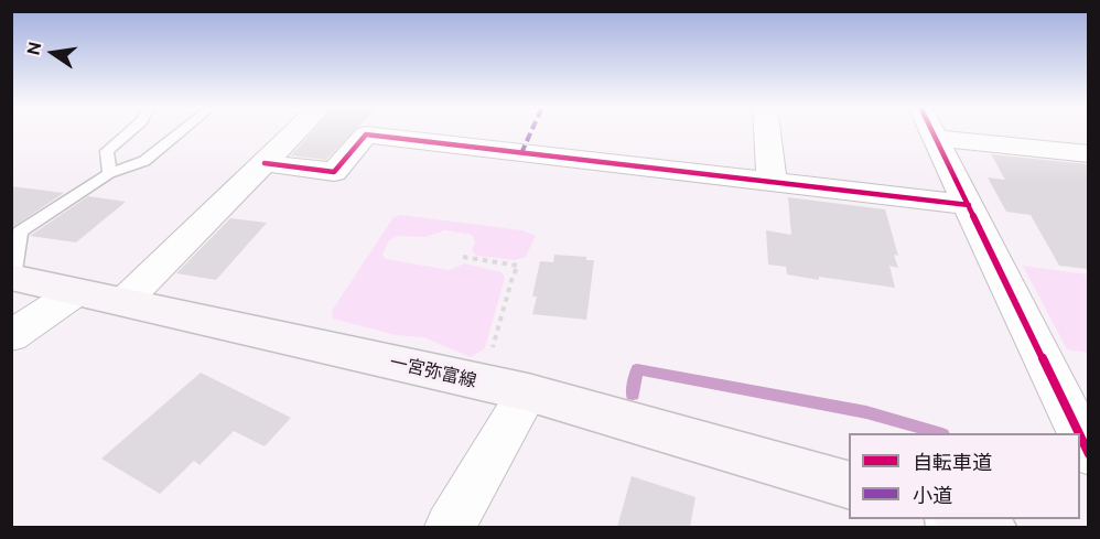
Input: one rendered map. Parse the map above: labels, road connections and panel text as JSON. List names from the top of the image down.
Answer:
{
  "streets": {
    "main road": ["一宮弥富線"]
  },
  "legend": ["自転車道", "小道"],
  "north": "left"
}
